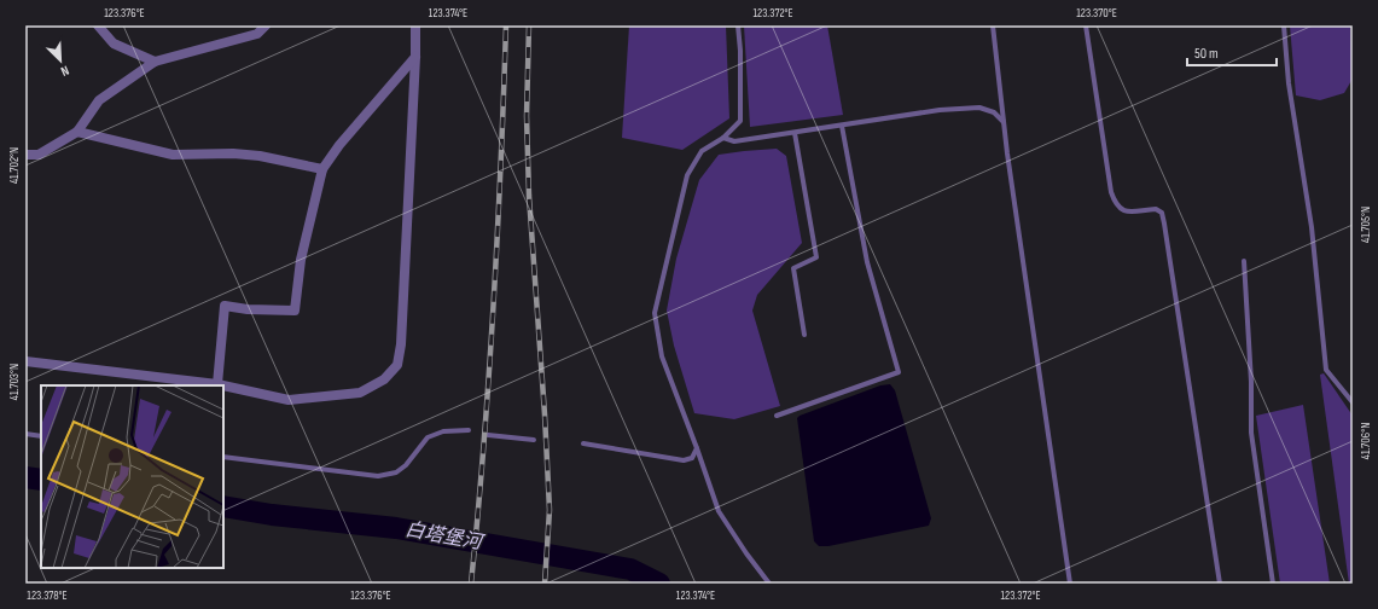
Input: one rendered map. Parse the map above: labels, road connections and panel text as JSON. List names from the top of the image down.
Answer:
{
  "water": ["白塔堡河"],
  "scale_bar": "50 m",
  "north": "bottom right",
  "coordinates": [
    "123.376°E",
    "123.374°E",
    "123.372°E",
    "123.370°E",
    "41.702°N",
    "41.705°N",
    "41.703°N",
    "41.706°N",
    "123.378°E"
  ]
}
